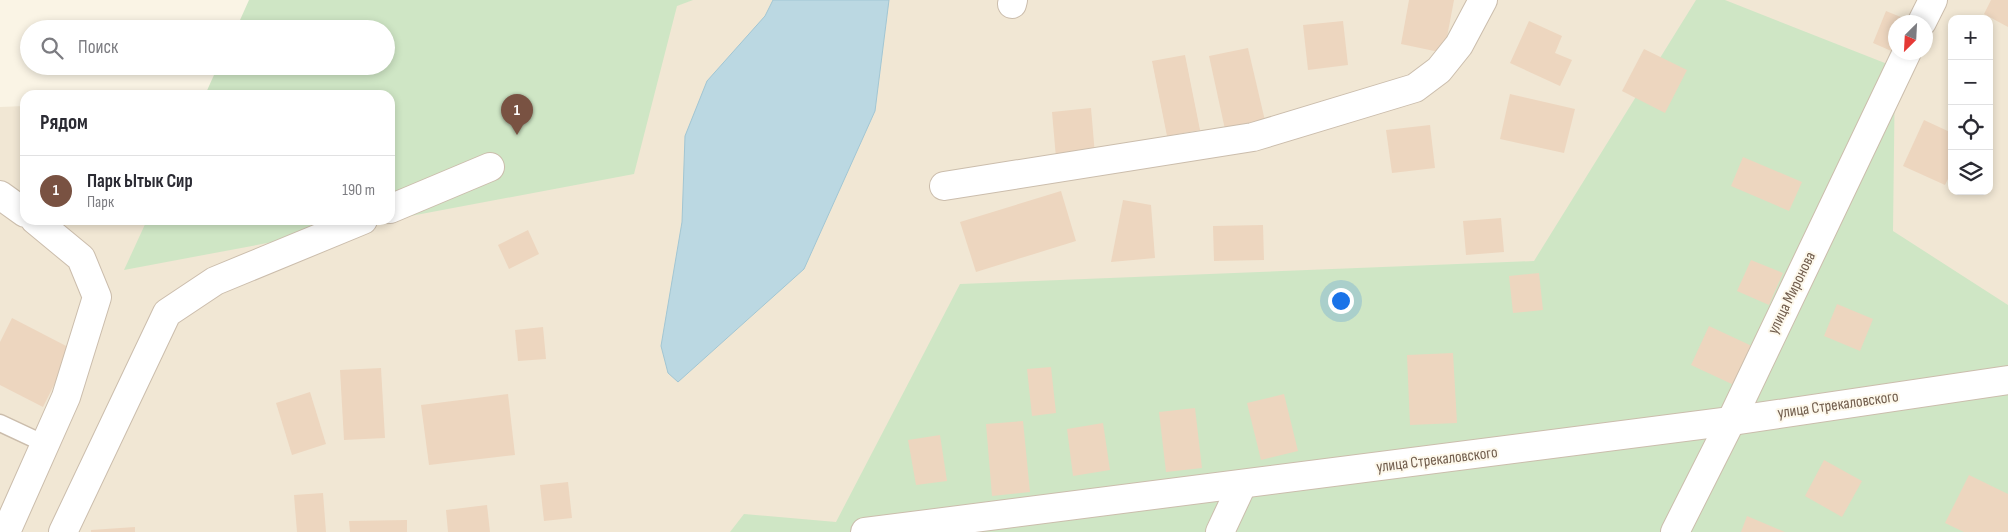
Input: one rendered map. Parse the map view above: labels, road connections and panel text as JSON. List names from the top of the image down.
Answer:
{
  "streets": {
    "street": ["улица Миронова", "улица Стрекаловского"]
  },
  "crossings": [
    ["улица Миронова", "улица Стрекаловского"]
  ],
  "north": "bottom left",
  "page": {
    "map_buttons": ["+", "−"],
    "search": "Поиск",
    "heading": "Рядом",
    "pins": "1",
    "list": [
      {
        "mark": "1",
        "name": "Парк Ытык Сир",
        "note": "Парк",
        "value": "190 m"
      }
    ]
  }
}
